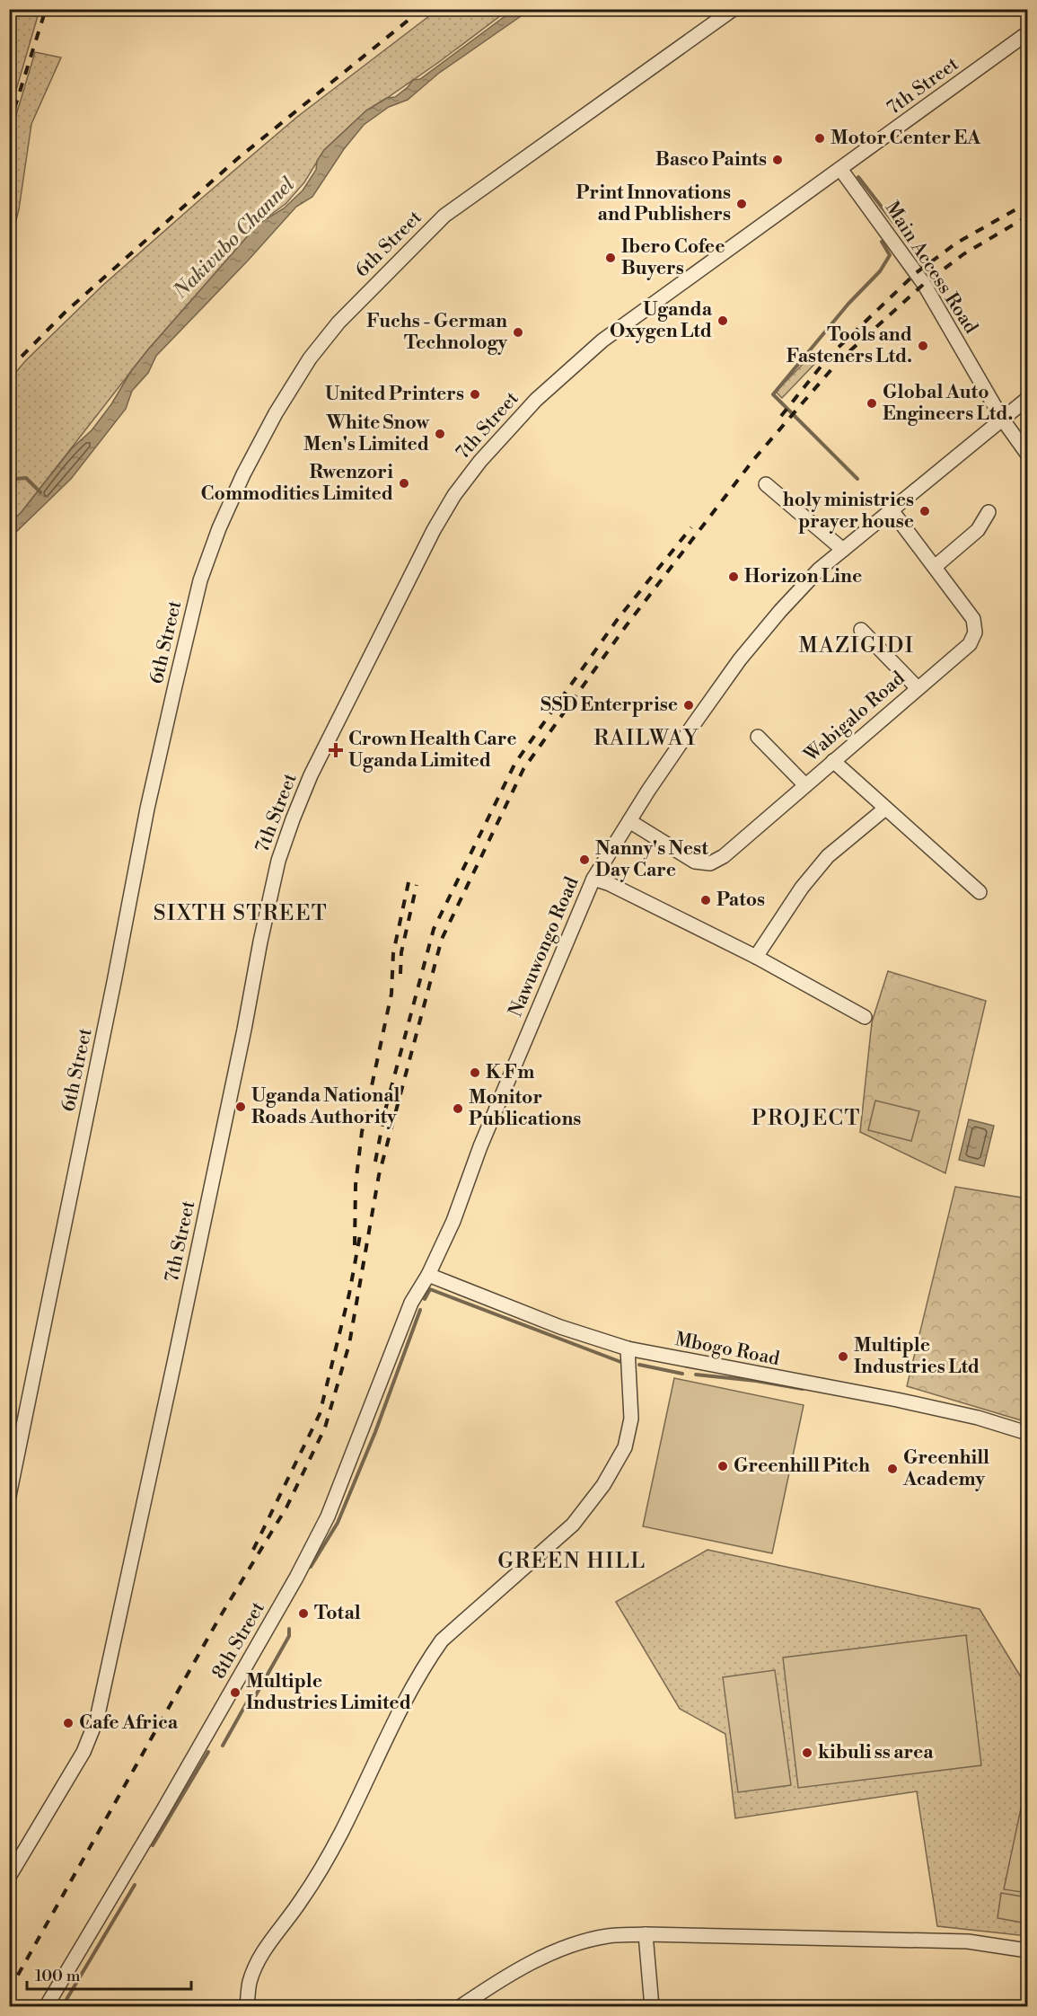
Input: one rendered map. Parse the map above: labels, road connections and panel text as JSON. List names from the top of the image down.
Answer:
{
  "streets": {
    "street": [
      "7th Street",
      "6th Street",
      "Main Access Road",
      "Wabigalo Road",
      "Nawuwongo Road",
      "Mbogo Road",
      "8th Street"
    ]
  },
  "crossings": [
    ["7th Street", "Main Access Road"],
    ["Main Access Road", "Nawuwongo Road"],
    ["Wabigalo Road", "Nawuwongo Road"],
    ["Nawuwongo Road", "Mbogo Road"],
    ["Nawuwongo Road", "8th Street"],
    ["Mbogo Road", "8th Street"]
  ],
  "districts": [
    "MAZIGIDI",
    "RAILWAY",
    "SIXTH STREET",
    "PROJECT",
    "GREEN HILL"
  ],
  "water": ["Nakivubo Channel"],
  "places": {
    "other": [
      "Motor Center EA",
      "Basco Paints",
      "Print Innovations and Publishers",
      "Ibero Cofee Buyers",
      "Uganda Oxygen Ltd",
      "Fuchs - German Technology",
      "Tools and Fasteners Ltd.",
      "United Printers",
      "Global Auto Engineers Ltd.",
      "White Snow Men's Limited",
      "Rwenzori Commodities Limited",
      "holy ministries prayer house",
      "Horizon Line",
      "SSD Enterprise",
      "Nanny's Nest Day Care",
      "Patos",
      "K Fm",
      "Uganda National Roads Authority",
      "Monitor Publications",
      "Multiple Industries Ltd",
      "Greenhill Pitch",
      "Greenhill Academy",
      "Total",
      "Multiple Industries Limited",
      "Cafe Africa",
      "kibuli ss area"
    ],
    "health": ["Crown Health Care Uganda Limited"]
  },
  "scale_bar": "100 m"
}
